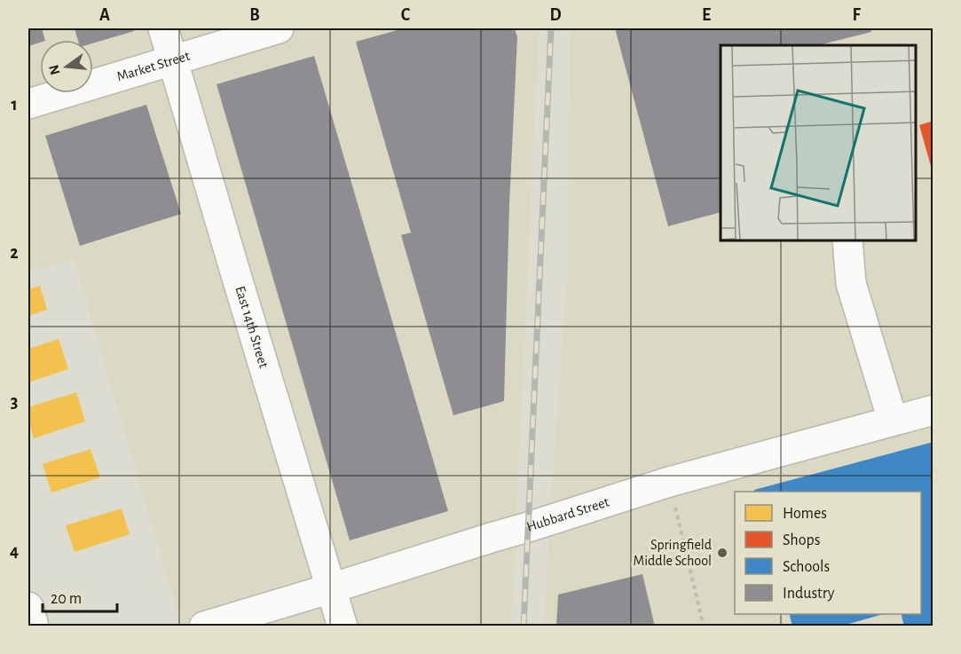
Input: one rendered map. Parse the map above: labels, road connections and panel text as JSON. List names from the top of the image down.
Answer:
{
  "streets": {
    "street": ["Market Street", "East 14th Street", "Hubbard Street"]
  },
  "crossings": [
    ["Market Street", "East 14th Street"],
    ["East 14th Street", "Hubbard Street"]
  ],
  "places": ["Springfield Middle School"],
  "legend": [
    "Homes",
    "Shops",
    "Schools",
    "Industry"
  ],
  "scale_bar": "20 m",
  "north": "left",
  "grid": {
    "columns": [
      "A",
      "B",
      "C",
      "D",
      "E",
      "F"
    ],
    "rows": [
      "1",
      "2",
      "3",
      "4"
    ]
  }
}
